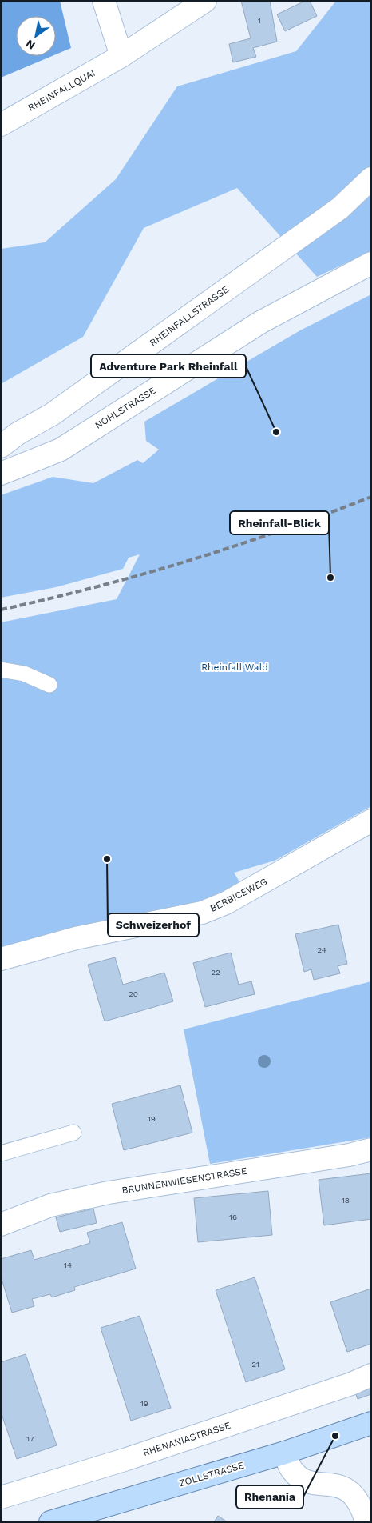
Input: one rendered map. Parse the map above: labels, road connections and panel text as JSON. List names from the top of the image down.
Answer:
{
  "streets": {
    "main road": ["ZOLLSTRASSE"],
    "street": [
      "RHEINFALLQUAI",
      "RHEINFALLSTRASSE",
      "NOHLSTRASSE",
      "BERBICEWEG",
      "BRUNNENWIESENSTRASSE",
      "RHENANIASTRASSE"
    ]
  },
  "parks": ["Rheinfall Wald"],
  "places": [
    "Adventure Park Rheinfall",
    "Rheinfall-Blick",
    "Schweizerhof",
    "Rhenania"
  ],
  "house_numbers": [
    "1",
    "24",
    "22",
    "20",
    "19",
    "18",
    "16",
    "14",
    "21",
    "19",
    "17"
  ],
  "north": "bottom left"
}
